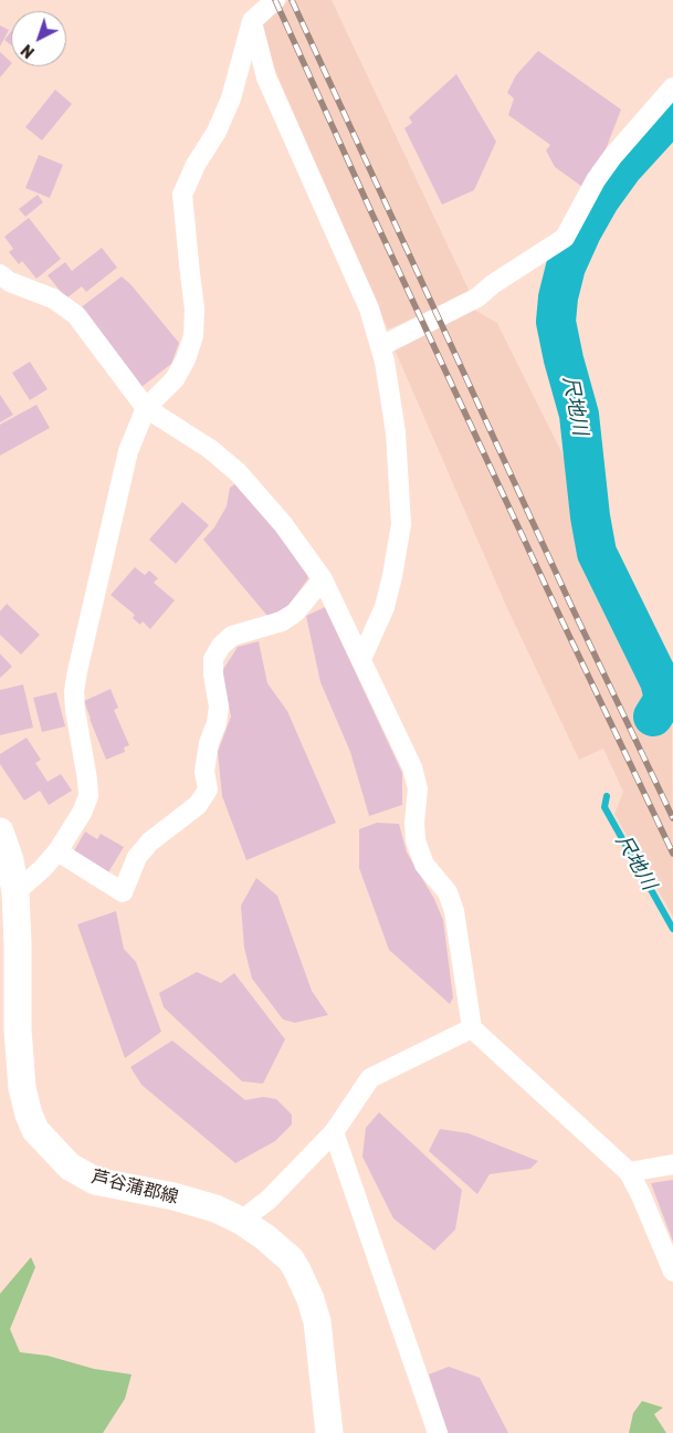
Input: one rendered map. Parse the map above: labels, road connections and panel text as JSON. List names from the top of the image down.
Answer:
{
  "streets": {
    "main road": ["芦谷蒲郡線"]
  },
  "water": ["尺地川"],
  "north": "bottom left"
}
